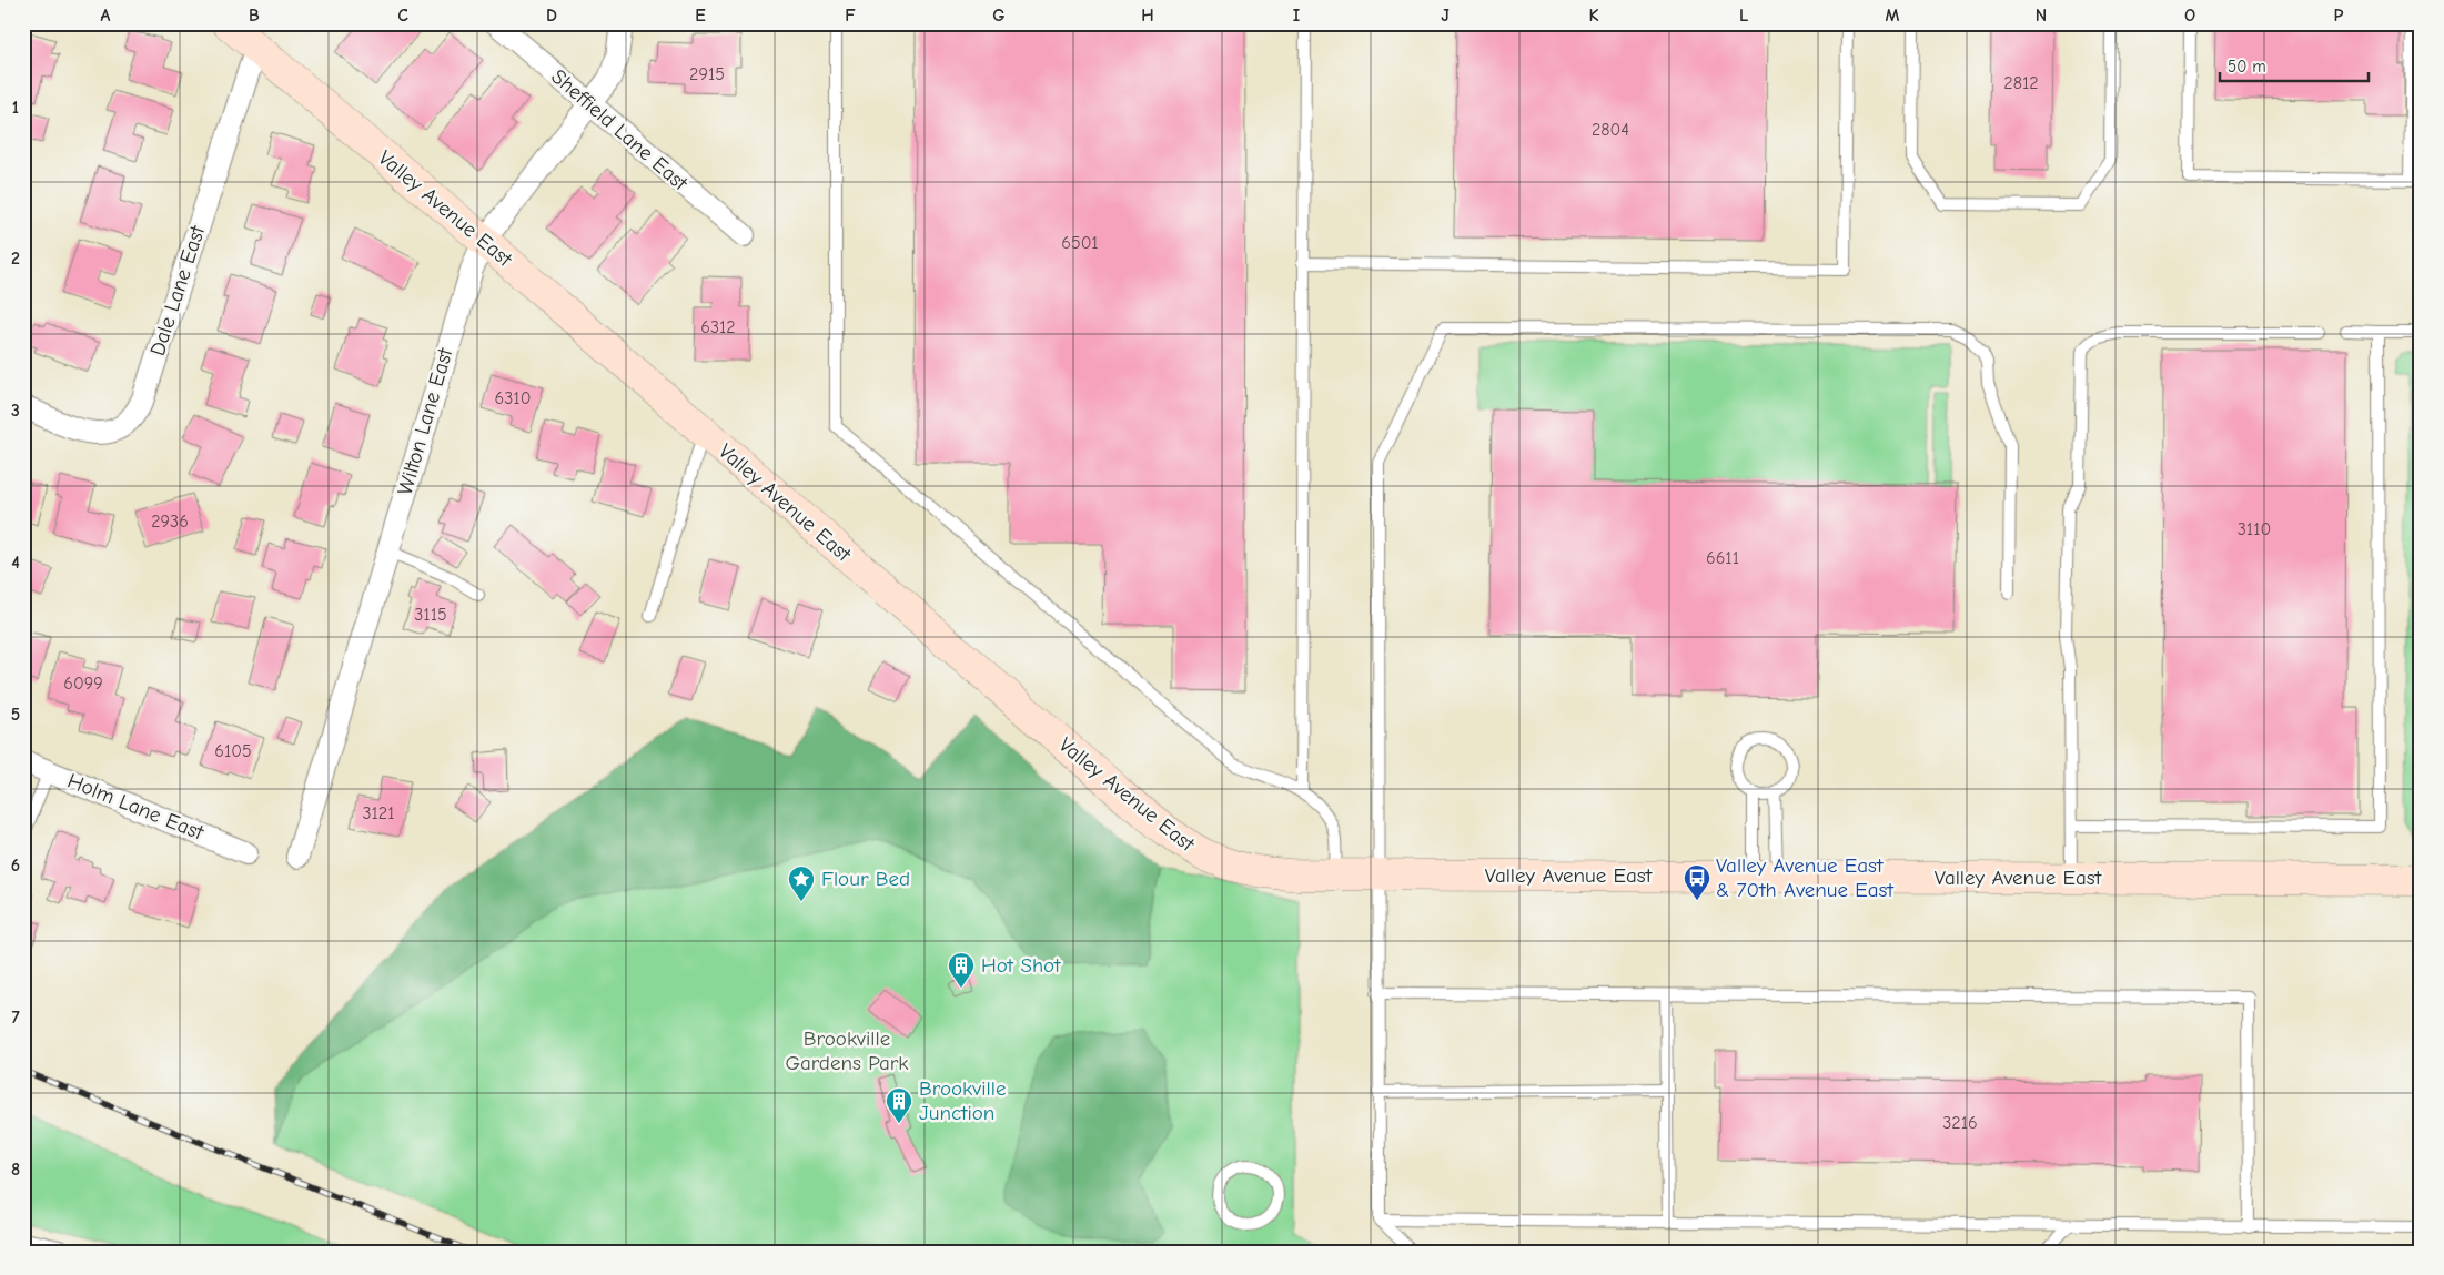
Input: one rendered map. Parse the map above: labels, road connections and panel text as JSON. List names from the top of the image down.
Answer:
{
  "streets": {
    "main road": ["Valley Avenue East"],
    "street": [
      "Sheffield Lane East",
      "Dale Lane East",
      "Wilton Lane East",
      "Holm Lane East"
    ]
  },
  "crossings": [
    ["Sheffield Lane East", "Wilton Lane East"],
    ["Valley Avenue East", "Dale Lane East"],
    ["Valley Avenue East", "Wilton Lane East"]
  ],
  "parks": ["Brookville Gardens Park"],
  "places": {
    "bus stop": ["Valley Avenue East & 70th Avenue East"],
    "place": ["Flour Bed"],
    "building": ["Hot Shot", "Brookville Junction"]
  },
  "house_numbers": [
    "2915",
    "2812",
    "2804",
    "6501",
    "6312",
    "6310",
    "2936",
    "3110",
    "6611",
    "3115",
    "6099",
    "6105",
    "3121",
    "3216"
  ],
  "scale_bar": "50 m",
  "grid": {
    "columns": [
      "A",
      "B",
      "C",
      "D",
      "E",
      "F",
      "G",
      "H",
      "I",
      "J",
      "K",
      "L",
      "M",
      "N",
      "O",
      "P"
    ],
    "rows": [
      "1",
      "2",
      "3",
      "4",
      "5",
      "6",
      "7",
      "8"
    ]
  }
}
